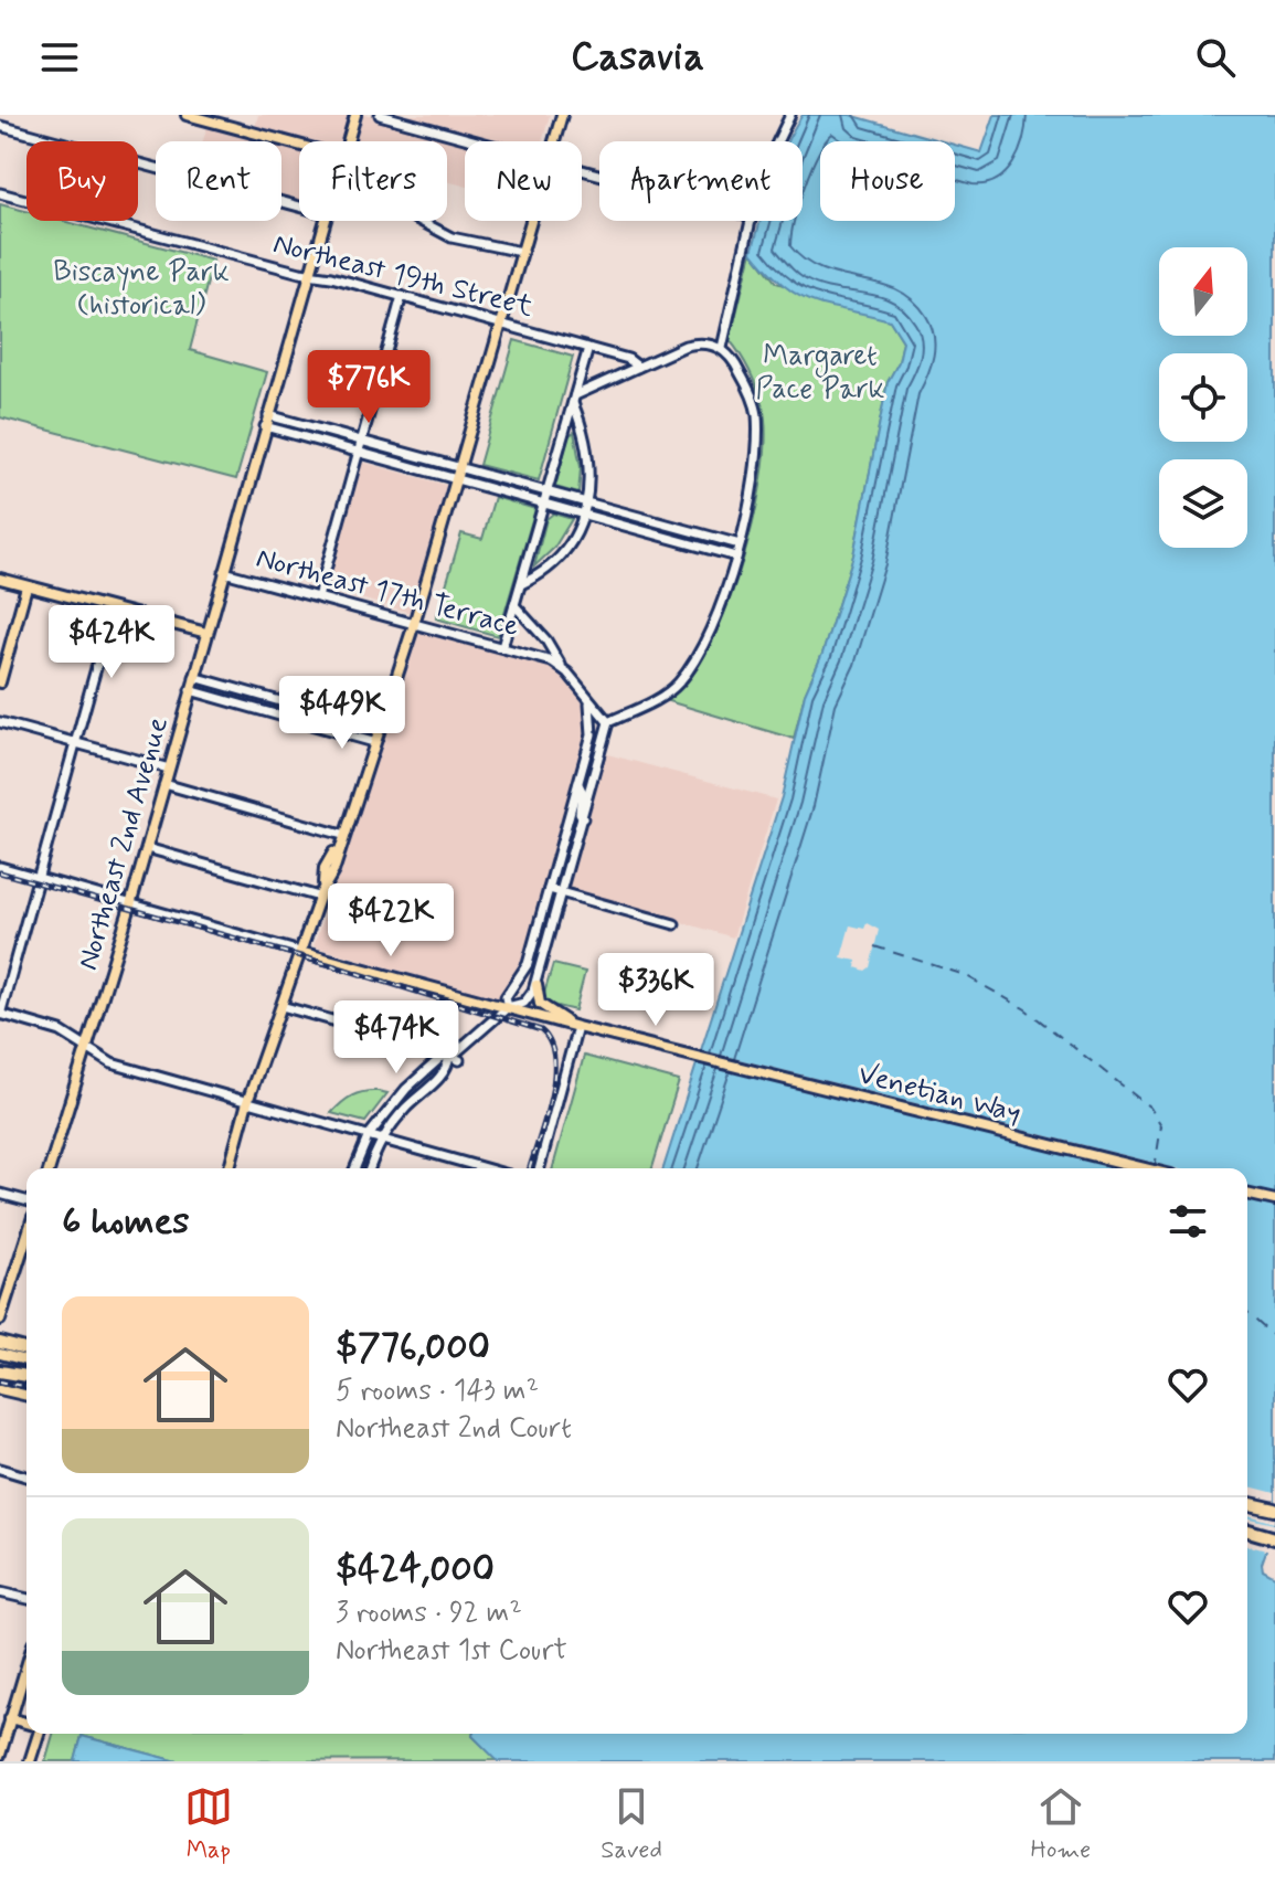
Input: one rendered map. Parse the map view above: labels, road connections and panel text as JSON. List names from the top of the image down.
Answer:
{
  "streets": {
    "main road": ["Northeast 2nd Avenue", "Venetian Way"],
    "street": ["Northeast 19th Street", "Northeast 17th Terrace"]
  },
  "crossings": [
    ["Northeast 19th Street", "Northeast 2nd Avenue"],
    ["Northeast 17th Terrace", "Northeast 2nd Avenue"]
  ],
  "parks": ["Biscayne Park (historical)", "Margaret Pace Park"],
  "north": "top",
  "page": {
    "header": "Casavia",
    "chip": [
      "Buy",
      "Rent",
      "Filters",
      "New",
      "Apartment",
      "House"
    ],
    "price": [
      "$776K",
      "$424K",
      "$449K",
      "$422K",
      "$336K",
      "$474K"
    ],
    "heading": "6 homes",
    "list": [
      {
        "name": "$776,000",
        "note": "5 rooms · 143 m² · Northeast 2nd Court"
      },
      {
        "name": "$424,000",
        "note": "3 rooms · 92 m² · Northeast 1st Court"
      }
    ],
    "tabs": ["Map", "Saved", "Home"]
  }
}
